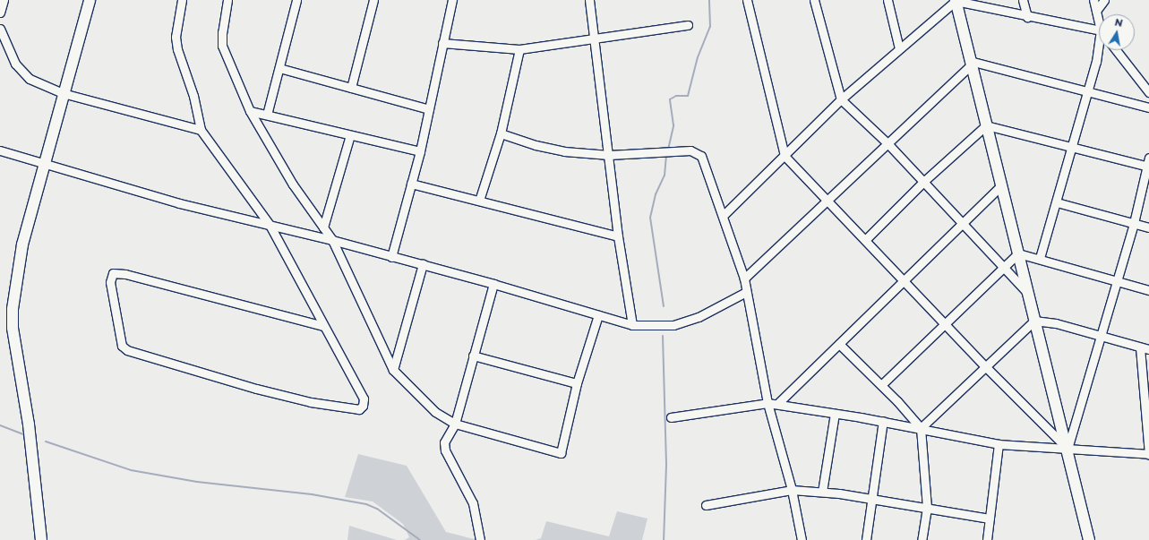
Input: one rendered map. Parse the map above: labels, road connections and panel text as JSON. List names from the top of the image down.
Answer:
{
  "north": "top"
}
